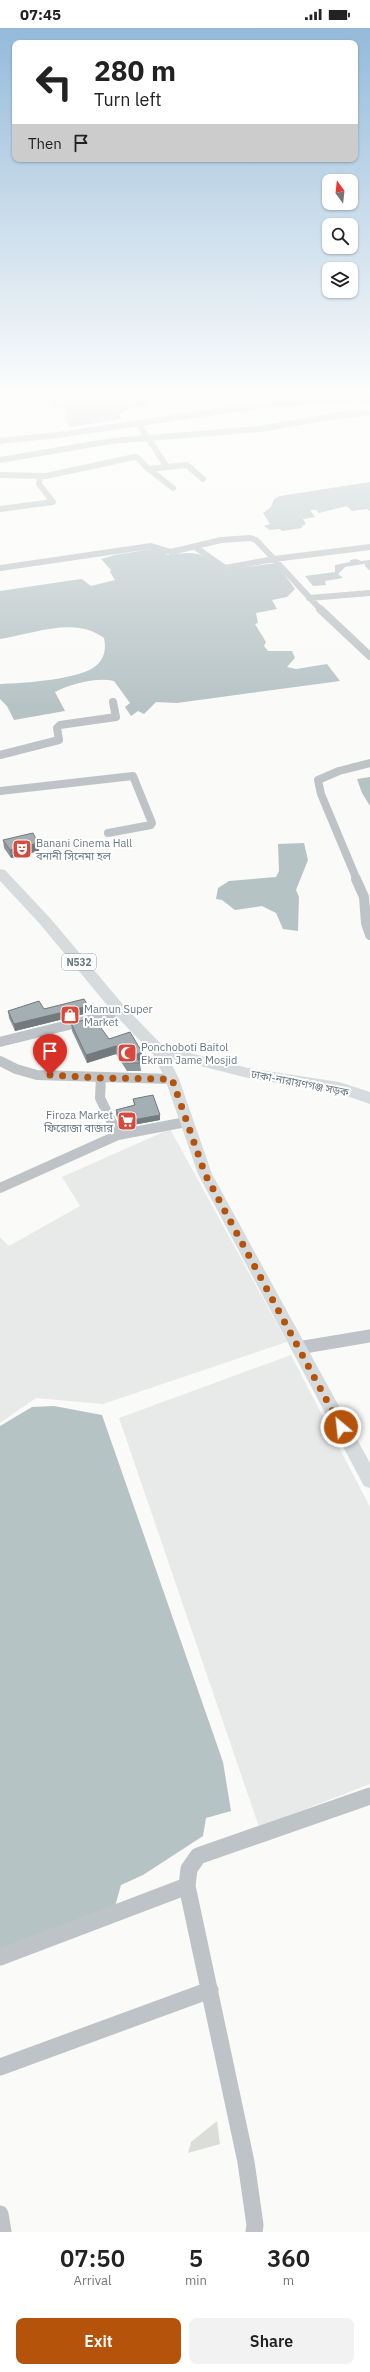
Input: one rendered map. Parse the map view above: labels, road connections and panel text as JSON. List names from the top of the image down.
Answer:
{
  "streets": {
    "highway": ["N532", "ঢাকা-নারায়ণগঞ্জ সড়ক"]
  },
  "crossings": [
    ["N532", "ঢাকা-নারায়ণগঞ্জ সড়ক"]
  ],
  "places": {
    "theatre": ["Banani Cinema Hall বনানী সিনেমা হল"],
    "shop": ["Mamun Super Market"],
    "mosque": ["Ponchoboti Baitol Ekram Jame Mosjid"],
    "supermarket": ["Firoza Market ফিরোজা বাজার"]
  },
  "north": "top",
  "page": {
    "status": "07:45",
    "turn": ["280 m", "Turn left"],
    "then": "Then",
    "eta": [
      "07:50",
      "Arrival",
      "5",
      "min",
      "360",
      "m"
    ],
    "buttons": ["Exit", "Share"]
  }
}
